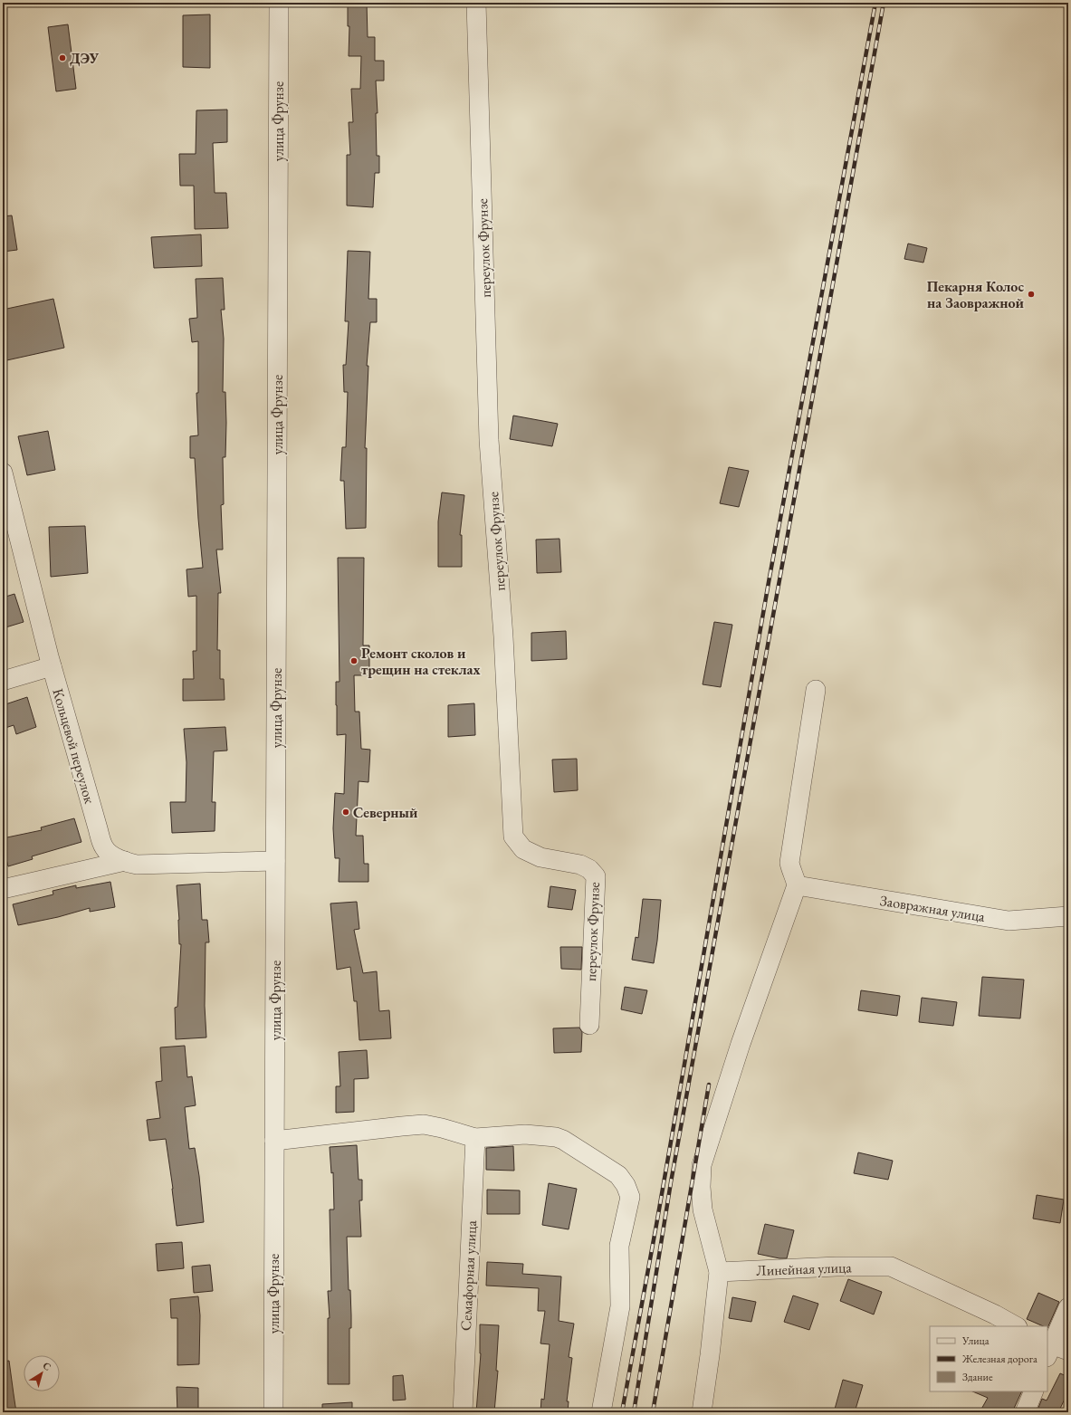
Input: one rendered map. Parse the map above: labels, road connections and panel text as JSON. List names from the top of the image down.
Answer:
{
  "streets": {
    "street": [
      "улица Фрунзе",
      "переулок Фрунзе",
      "Кольцевой переулок",
      "Заовражная улица",
      "Линейная улица",
      "Семафорная улица"
    ]
  },
  "crossings": [
    ["улица Фрунзе", "Кольцевой переулок"]
  ],
  "places": [
    "ДЭУ",
    "Пекарня Колос на Заовражной",
    "Ремонт сколов и трещин на стеклах",
    "Северный"
  ],
  "legend": ["Улица", "Железная дорога", "Здание"],
  "north": "top right"
}
